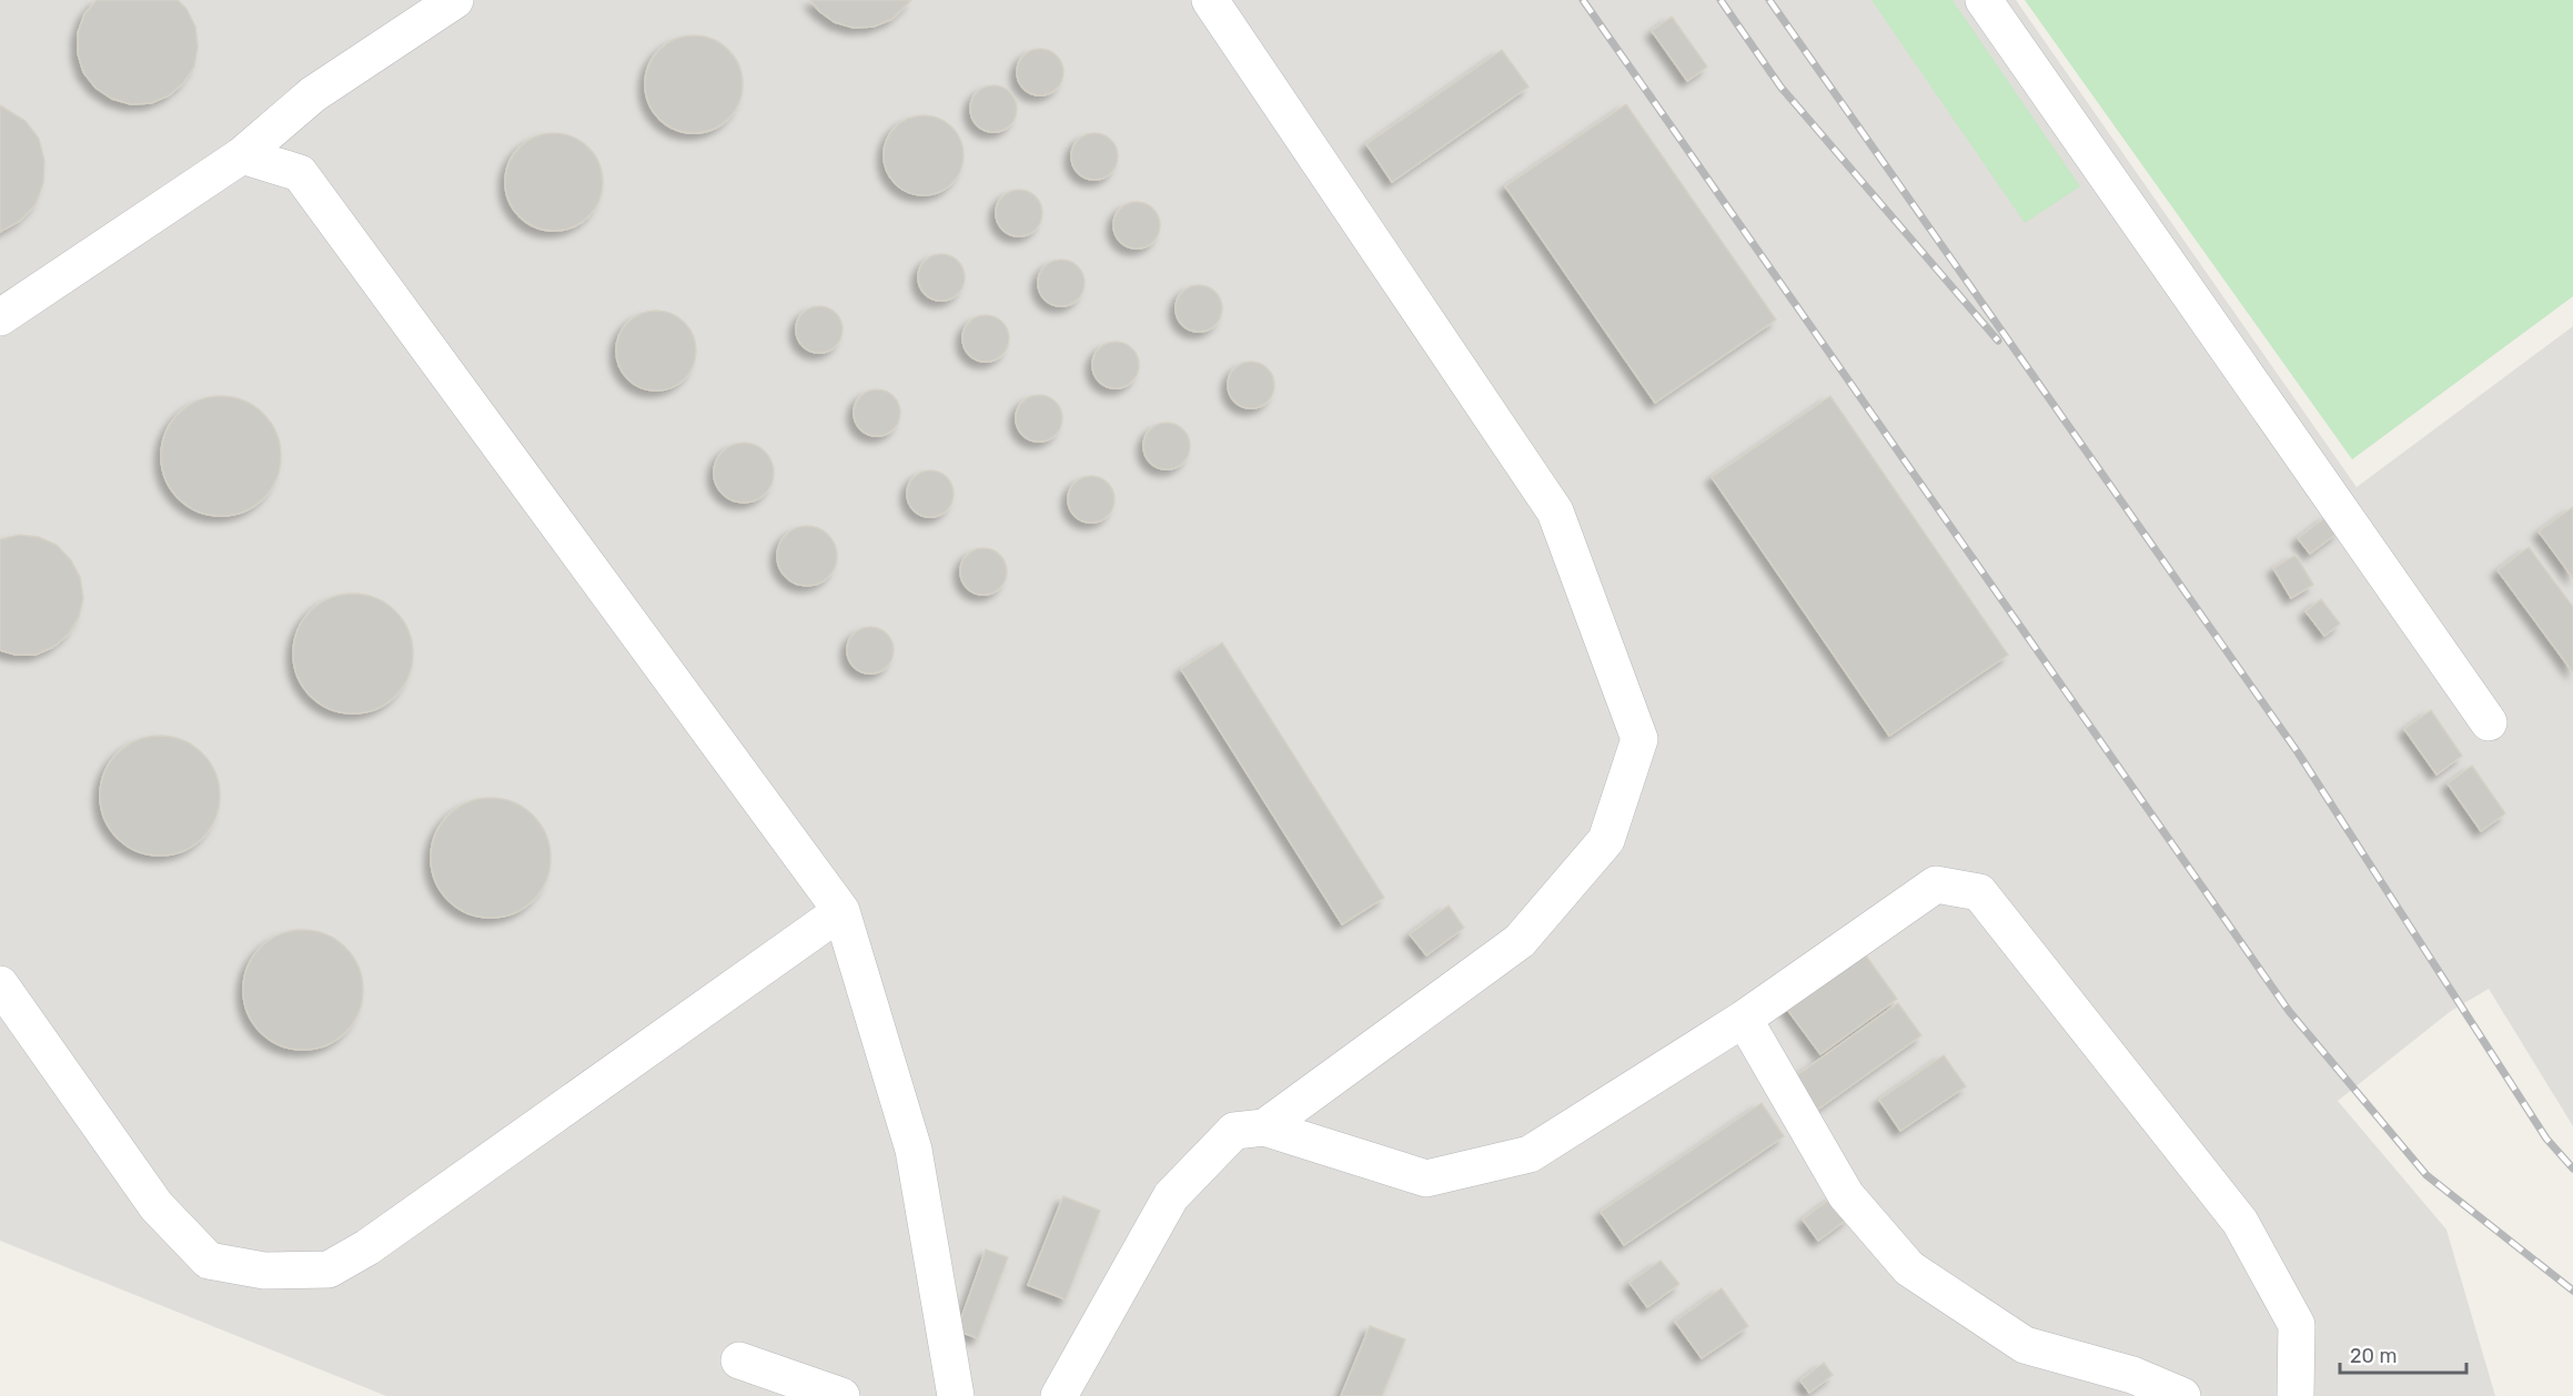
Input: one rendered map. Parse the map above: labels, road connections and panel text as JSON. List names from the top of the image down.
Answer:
{
  "scale_bar": "20 m"
}
